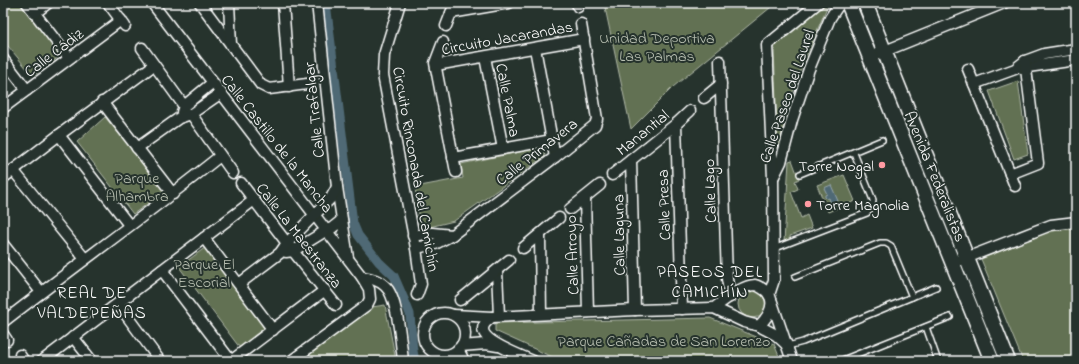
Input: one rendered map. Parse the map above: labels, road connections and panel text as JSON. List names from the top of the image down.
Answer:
{
  "streets": {
    "street": [
      "Circuito Jacarandas",
      "Calle Cádiz",
      "Calle Paseo del Laurel",
      "Calle Palma",
      "Calle Trafalgar",
      "Manantial",
      "Calle Castillo de la Mancha",
      "Calle Primavera",
      "Circuito Rinconada del Camichín",
      "Avenida Federalistas",
      "Calle Lago",
      "Calle Presa",
      "Calle La Maestranza",
      "Calle Laguna",
      "Calle Arroyo"
    ]
  },
  "crossings": [
    ["Circuito Jacarandas", "Calle Palma"],
    ["Circuito Jacarandas", "Calle Primavera"],
    ["Calle Trafalgar", "Calle Castillo de la Mancha"],
    ["Manantial", "Calle Presa"],
    ["Manantial", "Calle Laguna"],
    ["Calle Primavera", "Circuito Rinconada del Camichín"]
  ],
  "districts": ["PASEOS DEL CAMICHÍN", "REAL DE VALDEPEÑAS"],
  "parks": [
    "Unidad Deportiva Las Palmas",
    "Parque Alhambra",
    "Parque El Escorial",
    "Parque Cañadas de San Lorenzo"
  ],
  "places": ["Torre Nogal", "Torre Magnolia"]
}
